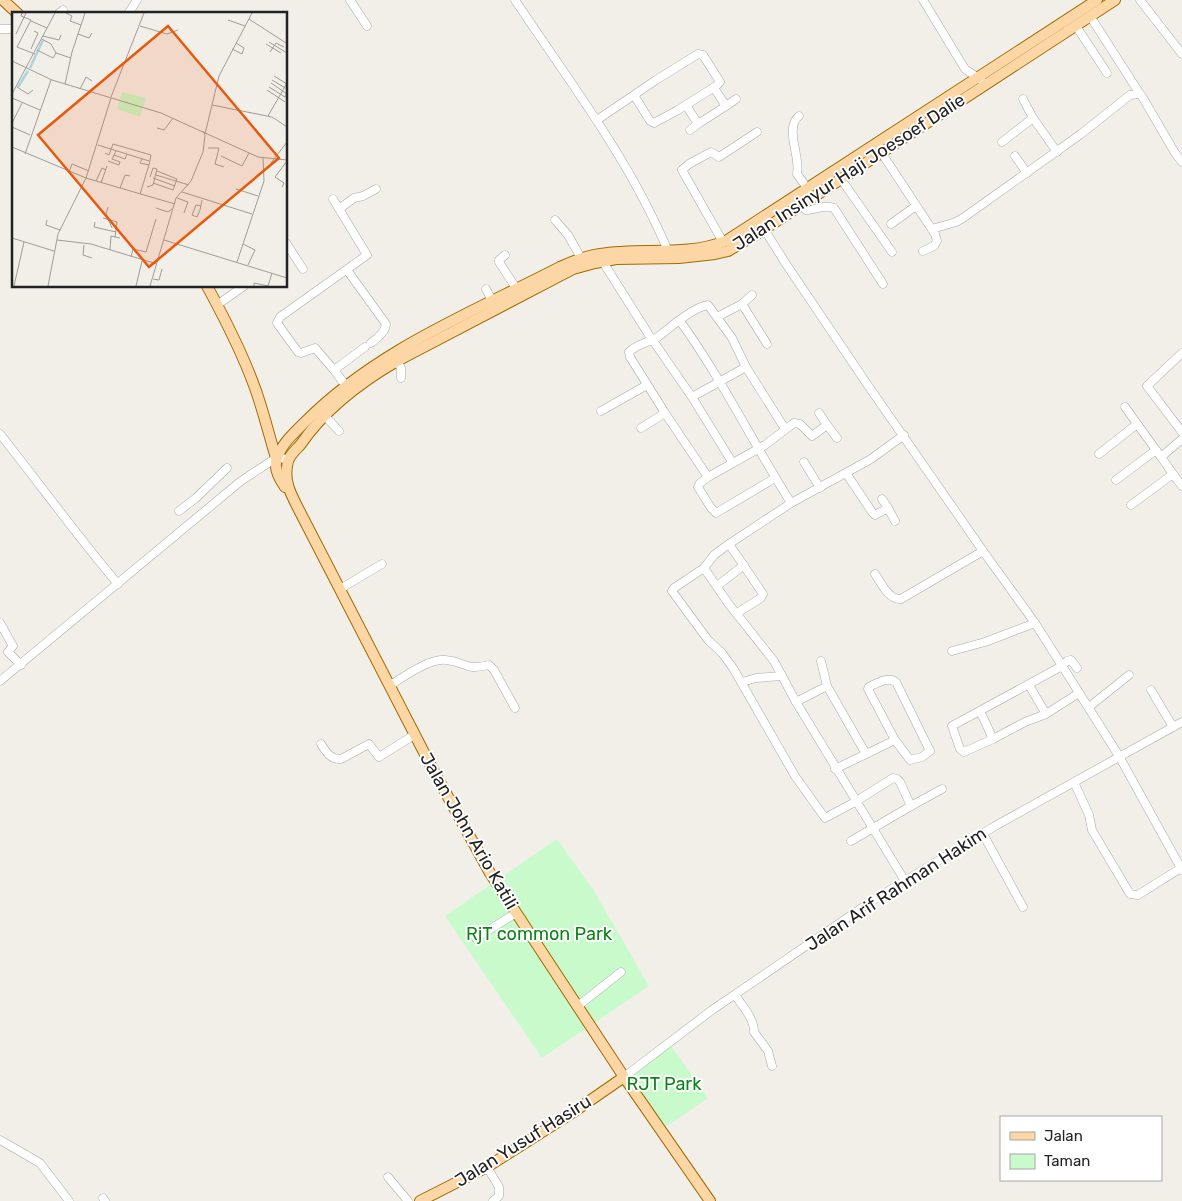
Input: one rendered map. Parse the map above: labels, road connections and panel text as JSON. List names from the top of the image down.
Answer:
{
  "streets": {
    "main road": ["Jalan Insinyur Haji Joesoef Dalie", "Jalan John Ario Katili", "Jalan Yusuf Hasiru"],
    "street": ["Jalan Arif Rahman Hakim"]
  },
  "crossings": [
    ["Jalan Insinyur Haji Joesoef Dalie", "Jalan John Ario Katili"],
    ["Jalan John Ario Katili", "Jalan Arif Rahman Hakim"],
    ["Jalan John Ario Katili", "Jalan Yusuf Hasiru"],
    ["Jalan Arif Rahman Hakim", "Jalan Yusuf Hasiru"]
  ],
  "parks": ["RjT common Park", "RJT Park"],
  "legend": ["Jalan", "Taman"]
}
